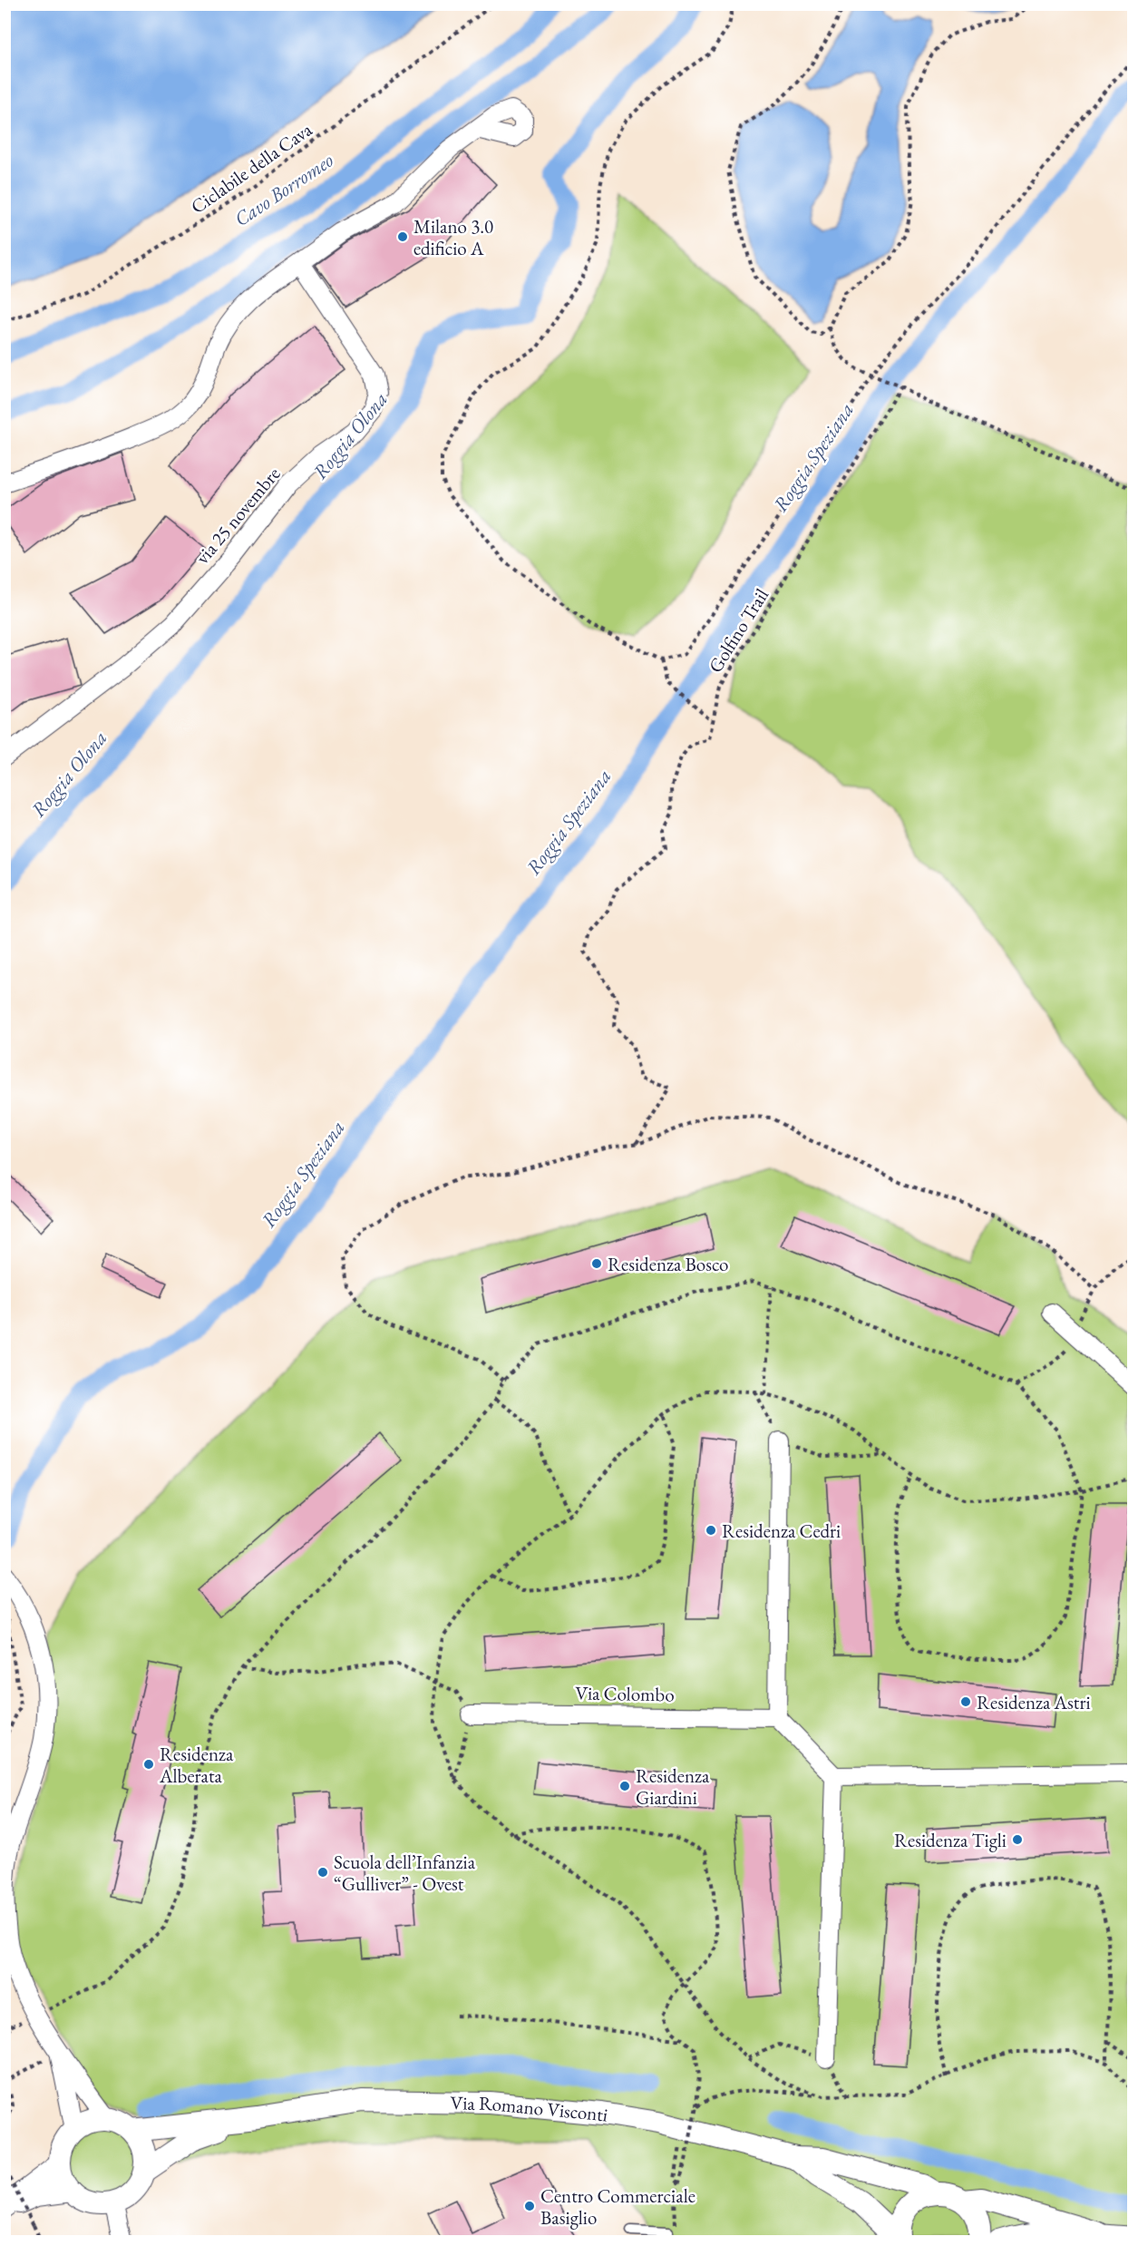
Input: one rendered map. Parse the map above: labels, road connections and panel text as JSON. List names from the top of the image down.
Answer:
{
  "streets": {
    "street": ["via 25 novembre", "Via Colombo", "Via Romano Visconti"],
    "path": ["Ciclabile della Cava", "Golfino Trail"]
  },
  "water": ["Cavo Borromeo", "Roggia Olona", "Roggia Speziana"],
  "places": [
    "Milano 3.0 edificio A",
    "Residenza Bosco",
    "Residenza Cedri",
    "Residenza Astri",
    "Residenza Alberata",
    "Residenza Giardini",
    "Residenza Tigli",
    "Scuola dell’Infanzia “Gulliver” - Ovest",
    "Centro Commerciale Basiglio"
  ]
}
